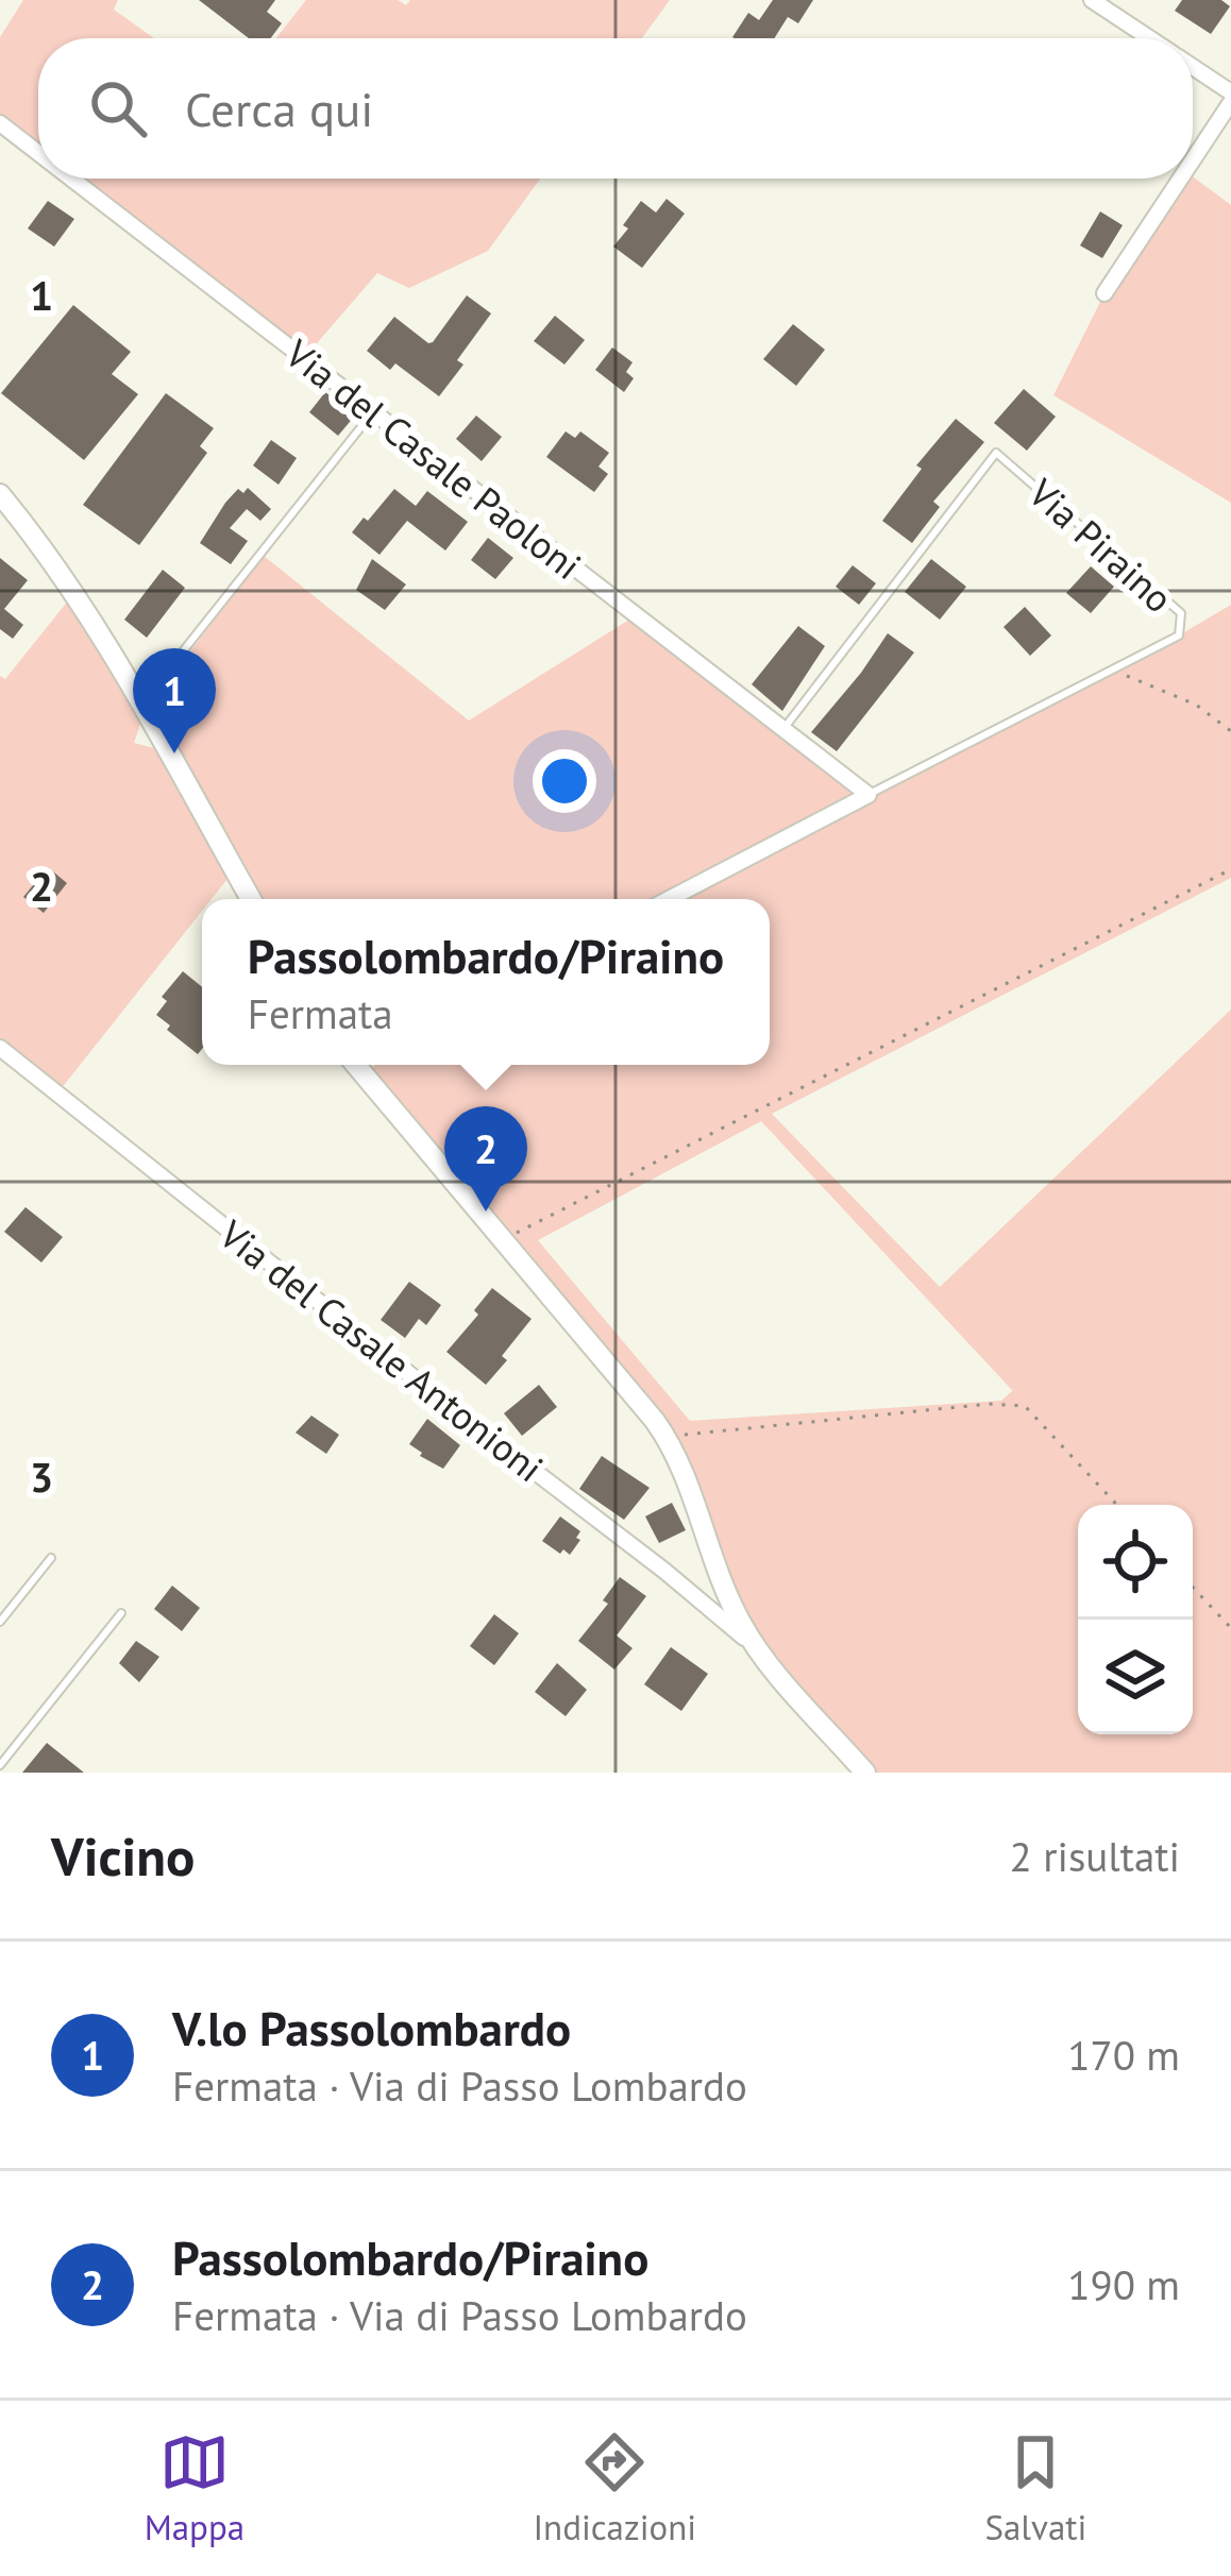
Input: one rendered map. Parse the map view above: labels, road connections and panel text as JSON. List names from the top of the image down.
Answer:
{
  "streets": {
    "street": ["Via del Casale Paoloni", "Via Piraino", "Via del Casale Antonioni"]
  },
  "crossings": [
    ["Via del Casale Paoloni", "Via Piraino"]
  ],
  "page": {
    "search": "Cerca qui",
    "pins": ["1", "2"],
    "popup": ["Passolombardo/Piraino", "Fermata"],
    "heading": ["Vicino", "2 risultati"],
    "list": [
      {
        "mark": "1",
        "name": "V.lo Passolombardo",
        "note": "Fermata · Via di Passo Lombardo",
        "value": "170 m"
      },
      {
        "mark": "2",
        "name": "Passolombardo/Piraino",
        "note": "Fermata · Via di Passo Lombardo",
        "value": "190 m"
      }
    ],
    "nav": ["Mappa", "Indicazioni", "Salvati"]
  },
  "grid": {
    "rows": ["1", "2", "3"]
  }
}
